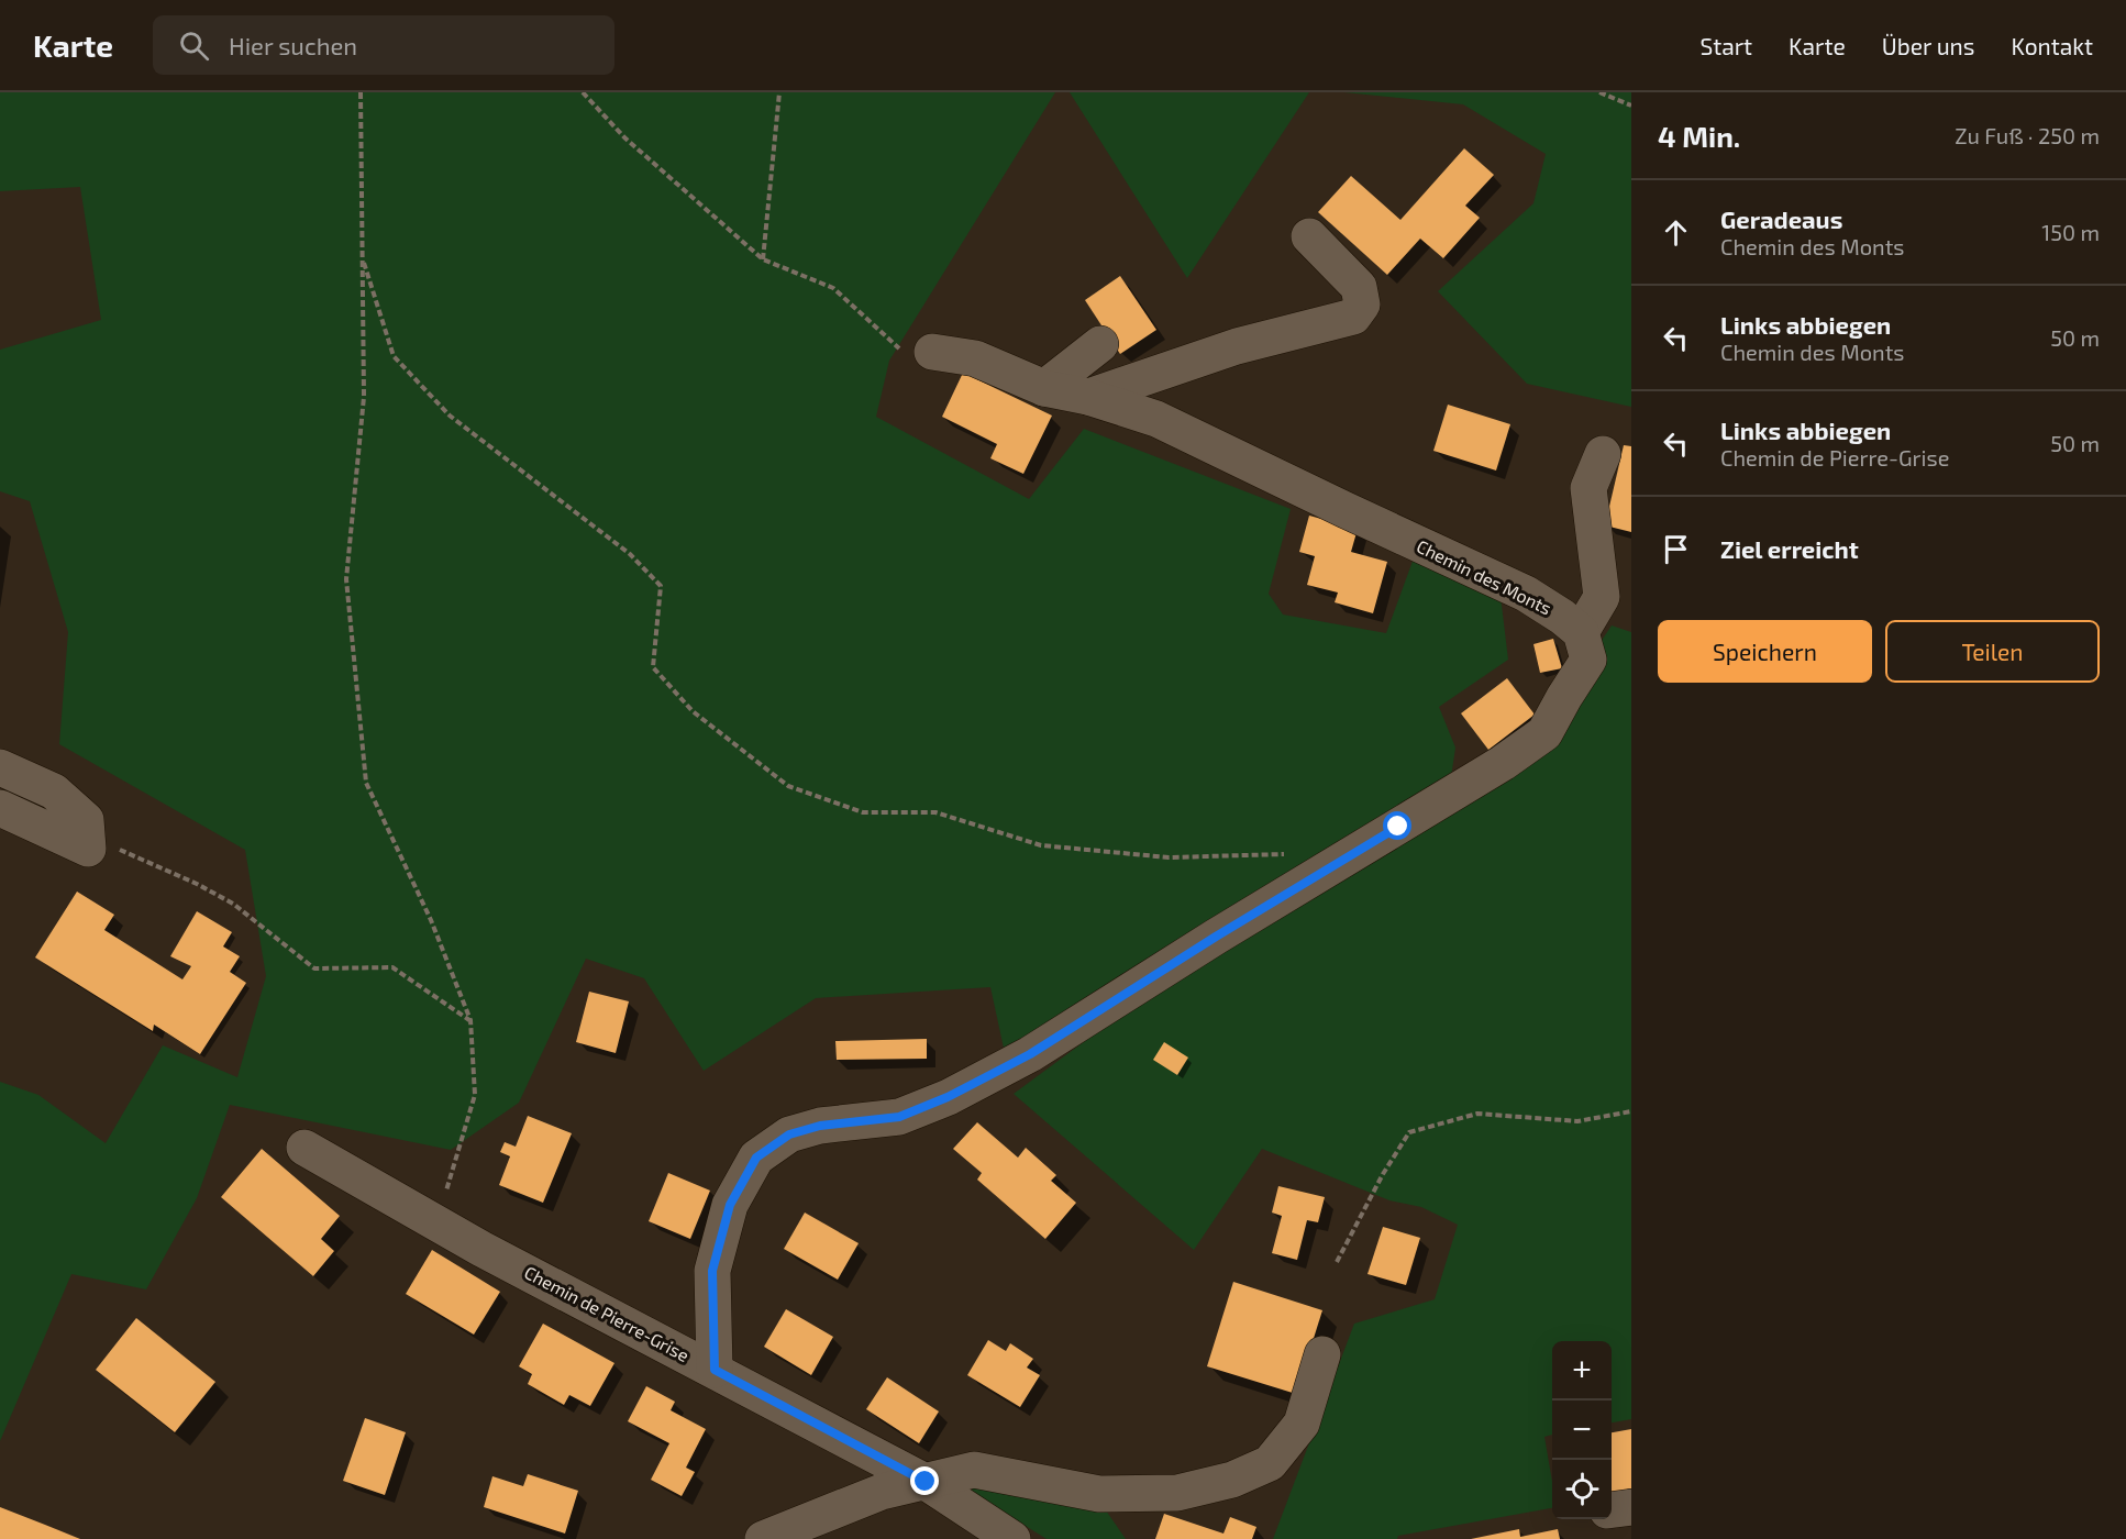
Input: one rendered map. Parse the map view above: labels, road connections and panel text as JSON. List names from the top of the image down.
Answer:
{
  "streets": {
    "street": ["Chemin des Monts", "Chemin de Pierre-Grise"]
  },
  "page": {
    "header": "Karte",
    "search": "Hier suchen",
    "nav": [
      "Start",
      "Karte",
      "Über uns",
      "Kontakt"
    ],
    "heading": ["4 Min.", "Zu Fuß · 250 m"],
    "list": [
      ["Geradeaus", "Chemin des Monts", "150 m"],
      ["Links abbiegen", "Chemin des Monts", "50 m"],
      ["Links abbiegen", "Chemin de Pierre-Grise", "50 m"],
      "Ziel erreicht"
    ],
    "buttons": ["Speichern", "Teilen"],
    "map_buttons": ["+", "−"]
  }
}
